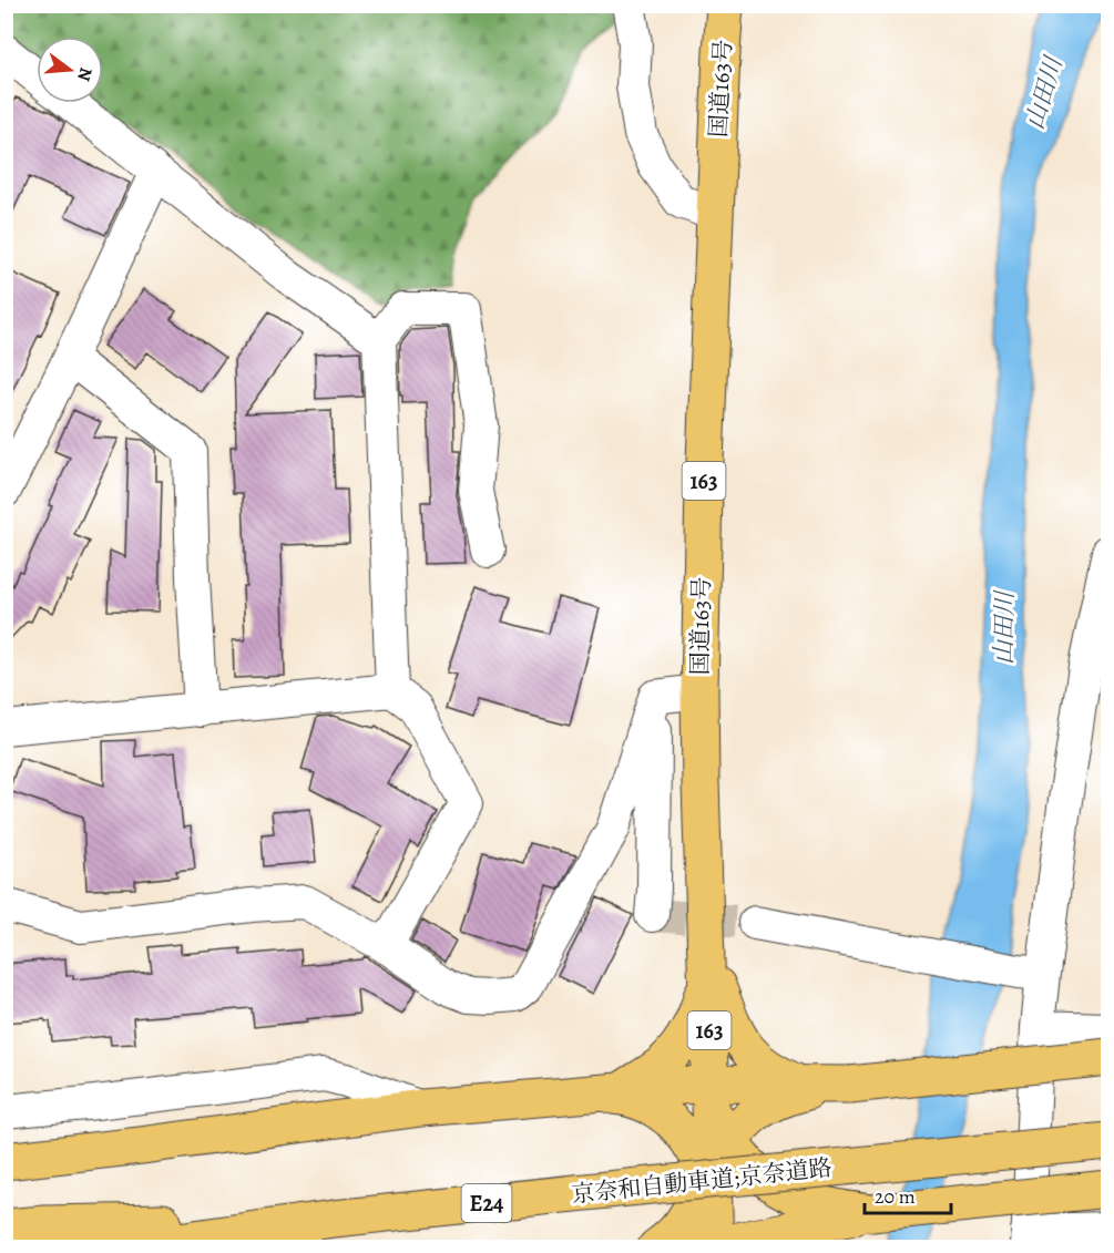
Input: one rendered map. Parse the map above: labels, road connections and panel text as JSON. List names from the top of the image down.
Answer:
{
  "streets": {
    "highway": [
      "国道163号",
      "163",
      "京奈和自動車道;京奈道路",
      "E24"
    ]
  },
  "water": ["山田川"],
  "scale_bar": "20 m",
  "north": "right"
}
